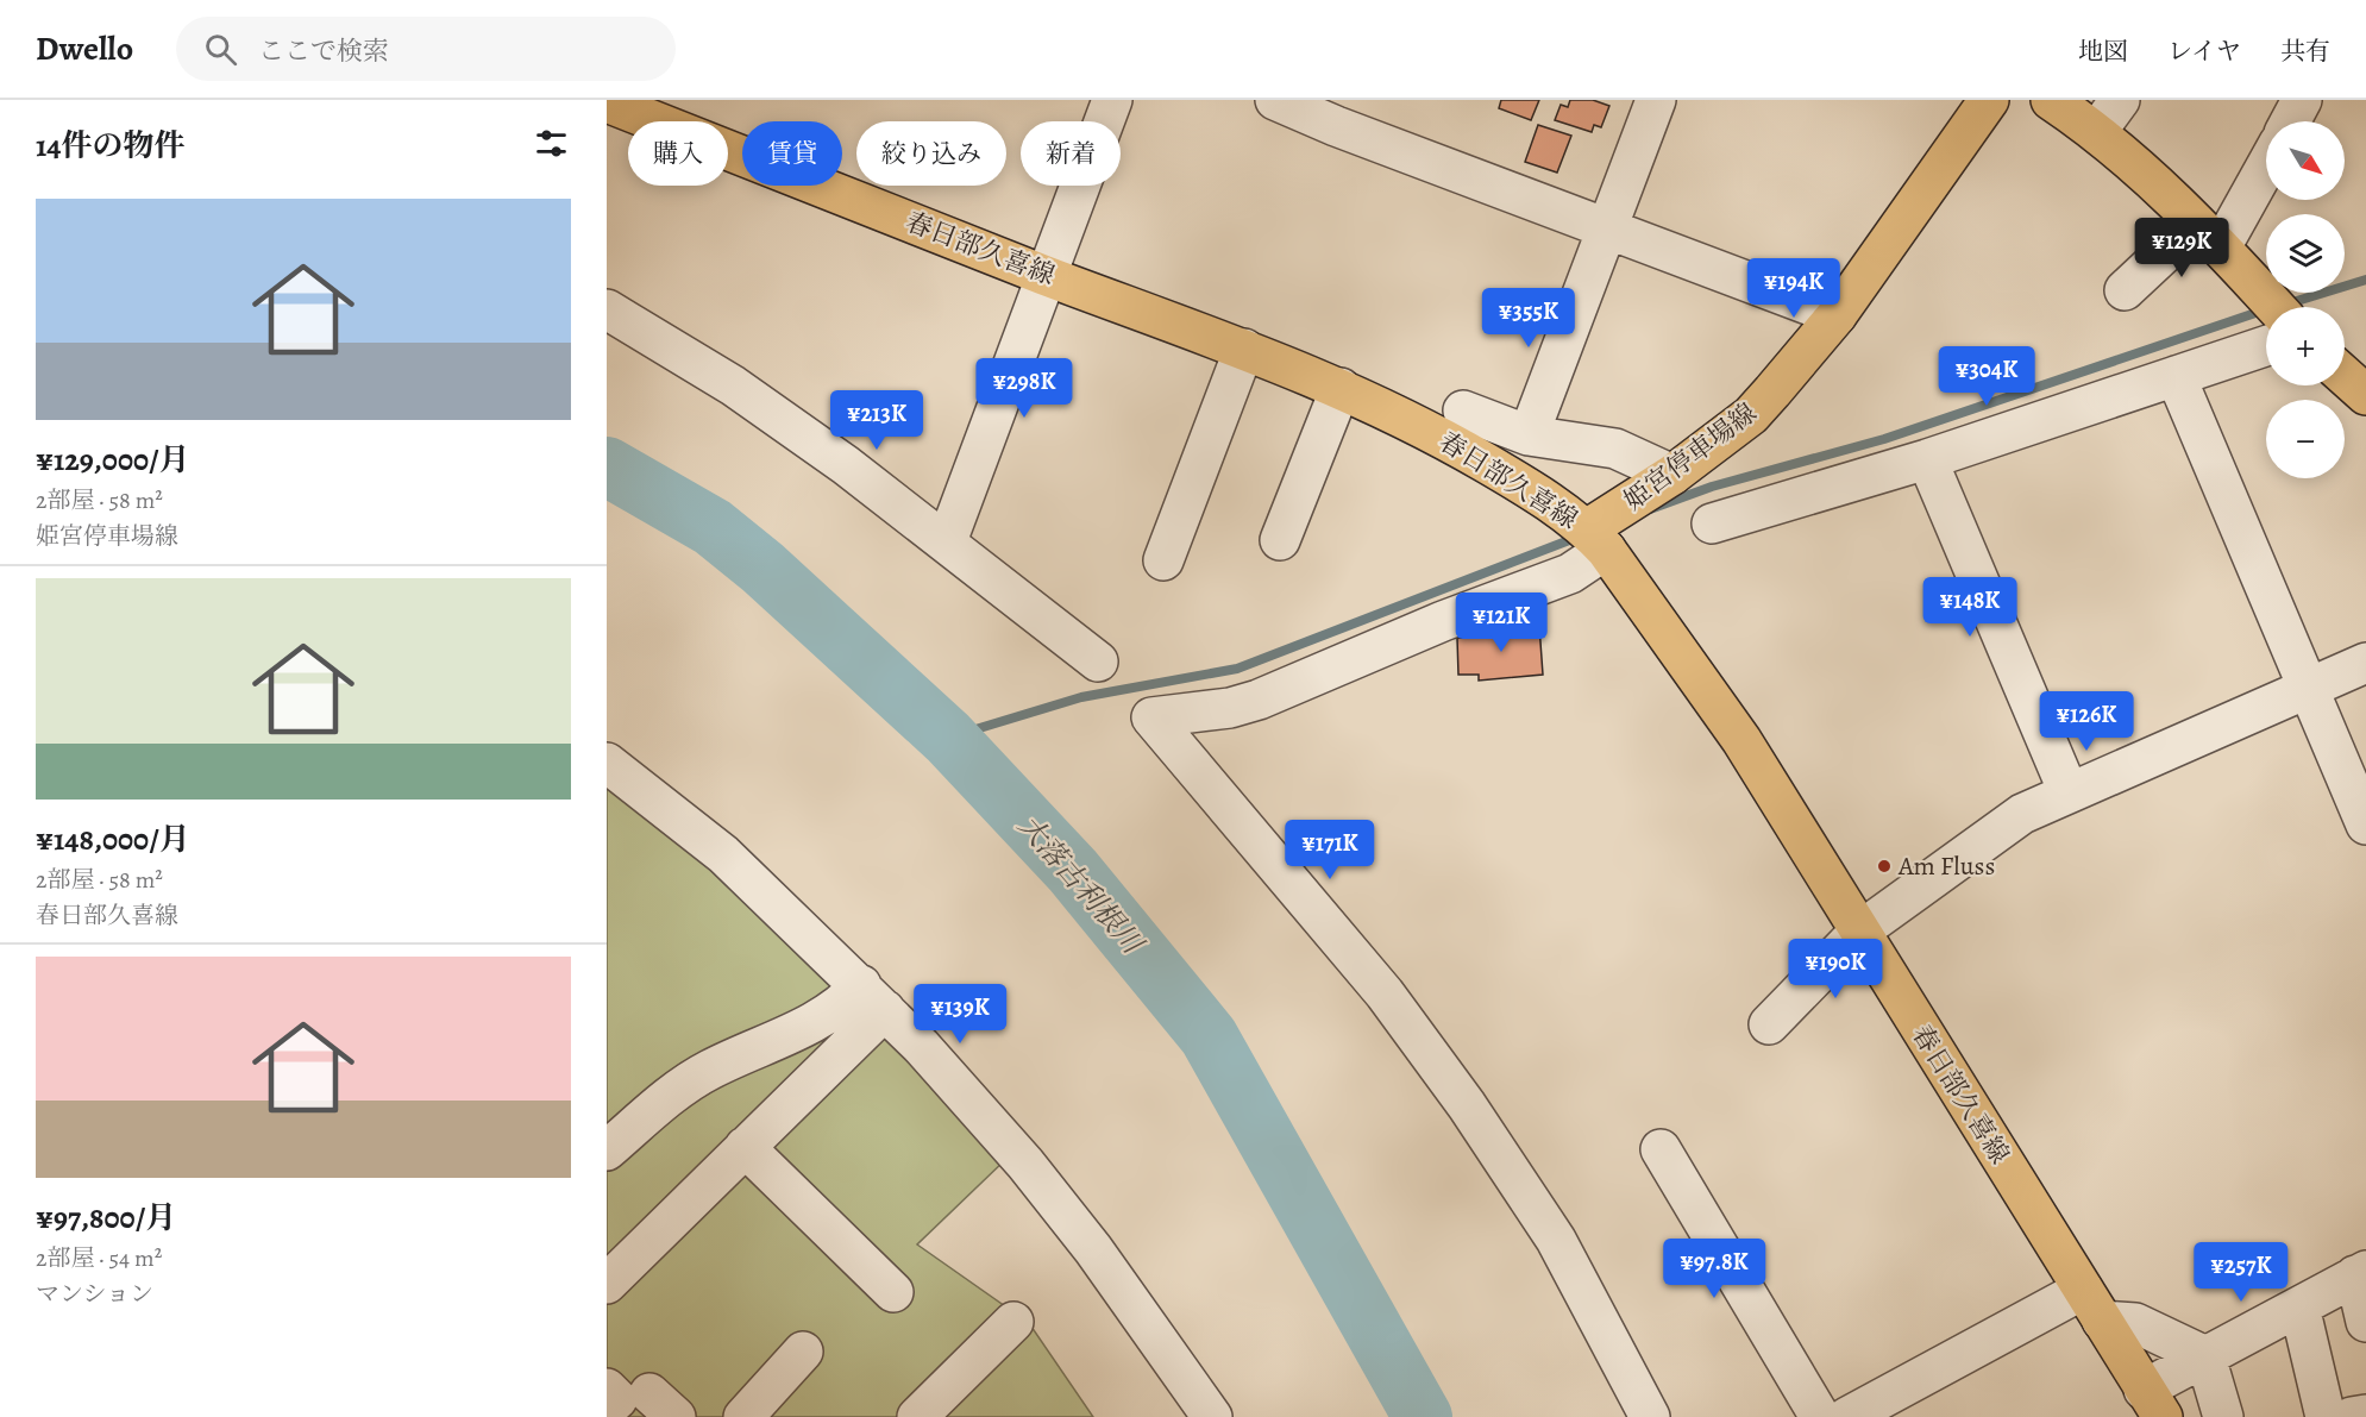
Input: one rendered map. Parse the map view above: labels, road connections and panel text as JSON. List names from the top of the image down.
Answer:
{
  "streets": {
    "main road": ["春日部久喜線", "姫宮停車場線"]
  },
  "crossings": [
    ["春日部久喜線", "姫宮停車場線"]
  ],
  "water": ["大落古利根川"],
  "places": ["Am Fluss"],
  "north": "bottom right",
  "page": {
    "header": "Dwello",
    "search": "ここで検索",
    "nav": ["地図", "レイヤ", "共有"],
    "heading": "14件の物件",
    "map_buttons": ["+", "−"],
    "chip": [
      "購入",
      "賃貸",
      "絞り込み",
      "新着"
    ],
    "list": [
      {
        "name": "¥129,000/月",
        "note": "2部屋 · 58 m² · 姫宮停車場線"
      },
      {
        "name": "¥148,000/月",
        "note": "2部屋 · 58 m² · 春日部久喜線"
      },
      {
        "name": "¥97,800/月",
        "note": "2部屋 · 54 m² · マンション"
      }
    ],
    "price": [
      "¥129K",
      "¥194K",
      "¥355K",
      "¥304K",
      "¥298K",
      "¥213K",
      "¥148K",
      "¥121K",
      "¥126K",
      "¥171K",
      "¥190K",
      "¥139K",
      "¥97.8K",
      "¥257K"
    ]
  }
}
